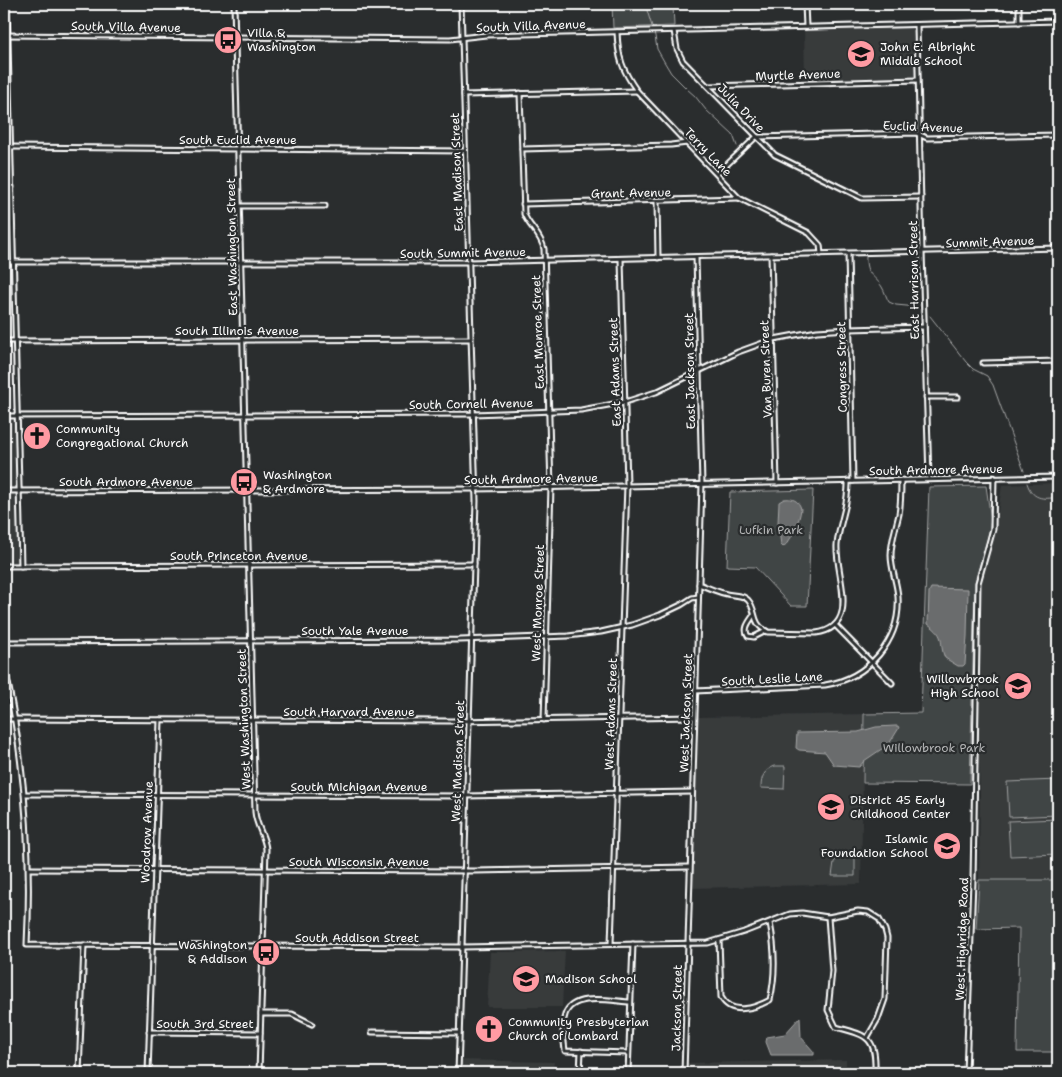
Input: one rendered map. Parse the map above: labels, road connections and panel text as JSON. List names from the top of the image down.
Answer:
{
  "streets": {
    "street": [
      "South Villa Avenue",
      "Myrtle Avenue",
      "Julia Drive",
      "Euclid Avenue",
      "South Euclid Avenue",
      "Terry Lane",
      "East Madison Street",
      "Grant Avenue",
      "Summit Avenue",
      "East Washington Street",
      "South Summit Avenue",
      "East Harrison Street",
      "South Illinois Avenue",
      "East Monroe Street",
      "Congress Street",
      "Van Buren Street",
      "East Jackson Street",
      "East Adams Street",
      "South Cornell Avenue",
      "South Ardmore Avenue",
      "South Princeton Avenue",
      "West Monroe Street",
      "South Yale Avenue",
      "South Leslie Lane",
      "South Harvard Avenue",
      "West Jackson Street",
      "West Adams Street",
      "West Washington Street",
      "West Madison Street",
      "South Michigan Avenue",
      "Woodrow Avenue",
      "South Wisconsin Avenue",
      "South Addison Street",
      "West Highridge Road",
      "Jackson Street",
      "South 3rd Street"
    ]
  },
  "crossings": [
    ["South Villa Avenue", "Julia Drive"],
    ["South Villa Avenue", "Terry Lane"],
    ["South Villa Avenue", "East Madison Street"],
    ["South Villa Avenue", "East Washington Street"],
    ["South Villa Avenue", "East Harrison Street"],
    ["Myrtle Avenue", "Julia Drive"],
    ["Myrtle Avenue", "East Harrison Street"],
    ["Julia Drive", "Euclid Avenue"],
    ["Julia Drive", "East Harrison Street"],
    ["Euclid Avenue", "East Harrison Street"],
    ["South Euclid Avenue", "East Madison Street"],
    ["South Euclid Avenue", "East Washington Street"],
    ["Terry Lane", "Grant Avenue"],
    ["Terry Lane", "South Summit Avenue"],
    ["East Madison Street", "South Summit Avenue"],
    ["East Madison Street", "South Illinois Avenue"],
    ["East Madison Street", "South Cornell Avenue"],
    ["East Madison Street", "South Ardmore Avenue"],
    ["East Madison Street", "West Madison Street"],
    ["Grant Avenue", "East Monroe Street"],
    ["Summit Avenue", "South Summit Avenue"],
    ["Summit Avenue", "East Harrison Street"],
    ["East Washington Street", "South Summit Avenue"],
    ["East Washington Street", "South Illinois Avenue"],
    ["East Washington Street", "South Cornell Avenue"],
    ["East Washington Street", "South Ardmore Avenue"],
    ["East Washington Street", "West Washington Street"],
    ["South Summit Avenue", "East Harrison Street"],
    ["South Summit Avenue", "East Monroe Street"],
    ["South Summit Avenue", "Congress Street"],
    ["South Summit Avenue", "Van Buren Street"],
    ["South Summit Avenue", "East Jackson Street"],
    ["South Summit Avenue", "East Adams Street"],
    ["East Harrison Street", "South Cornell Avenue"],
    ["East Harrison Street", "South Ardmore Avenue"],
    ["East Monroe Street", "South Cornell Avenue"],
    ["East Monroe Street", "South Ardmore Avenue"],
    ["East Monroe Street", "West Monroe Street"],
    ["Congress Street", "South Cornell Avenue"],
    ["Congress Street", "South Ardmore Avenue"],
    ["Van Buren Street", "South Cornell Avenue"],
    ["Van Buren Street", "South Ardmore Avenue"],
    ["East Jackson Street", "South Cornell Avenue"],
    ["East Jackson Street", "South Ardmore Avenue"],
    ["East Jackson Street", "West Jackson Street"],
    ["East Adams Street", "South Cornell Avenue"],
    ["East Adams Street", "South Ardmore Avenue"],
    ["East Adams Street", "West Adams Street"],
    ["South Ardmore Avenue", "West Monroe Street"],
    ["South Ardmore Avenue", "West Jackson Street"],
    ["South Ardmore Avenue", "West Adams Street"],
    ["South Ardmore Avenue", "West Washington Street"],
    ["South Ardmore Avenue", "West Madison Street"],
    ["South Ardmore Avenue", "West Highridge Road"],
    ["South Princeton Avenue", "West Washington Street"],
    ["South Princeton Avenue", "West Madison Street"],
    ["West Monroe Street", "South Yale Avenue"],
    ["West Monroe Street", "South Harvard Avenue"],
    ["South Yale Avenue", "West Jackson Street"],
    ["South Yale Avenue", "West Adams Street"],
    ["South Yale Avenue", "West Washington Street"],
    ["South Yale Avenue", "West Madison Street"],
    ["South Leslie Lane", "West Jackson Street"],
    ["South Harvard Avenue", "West Jackson Street"],
    ["South Harvard Avenue", "West Adams Street"],
    ["South Harvard Avenue", "West Washington Street"],
    ["South Harvard Avenue", "West Madison Street"],
    ["South Harvard Avenue", "Woodrow Avenue"],
    ["West Jackson Street", "South Michigan Avenue"],
    ["West Jackson Street", "South Wisconsin Avenue"],
    ["West Jackson Street", "South Addison Street"],
    ["West Jackson Street", "Jackson Street"],
    ["West Adams Street", "South Michigan Avenue"],
    ["West Adams Street", "South Wisconsin Avenue"],
    ["West Adams Street", "South Addison Street"],
    ["West Washington Street", "South Michigan Avenue"],
    ["West Washington Street", "South Wisconsin Avenue"],
    ["West Washington Street", "South Addison Street"],
    ["West Washington Street", "South 3rd Street"],
    ["West Madison Street", "South Michigan Avenue"],
    ["West Madison Street", "South Wisconsin Avenue"],
    ["West Madison Street", "South Addison Street"],
    ["South Michigan Avenue", "Woodrow Avenue"],
    ["Woodrow Avenue", "South Wisconsin Avenue"],
    ["Woodrow Avenue", "South Addison Street"],
    ["Woodrow Avenue", "South 3rd Street"],
    ["South Wisconsin Avenue", "South Addison Street"],
    ["South Addison Street", "Jackson Street"]
  ],
  "parks": ["Lufkin Park", "Willowbrook Park"],
  "places": {
    "bus stop": ["Villa & Washington", "Washington & Ardmore", "Washington & Addison"],
    "school or university": [
      "John E. Albright Middle School",
      "Willowbrook High School",
      "District 45 Early Childhood Center",
      "Islamic Foundation School",
      "Madison School"
    ],
    "church": ["Community Congregational Church", "Community Presbyterian Church of Lombard"]
  }
}
